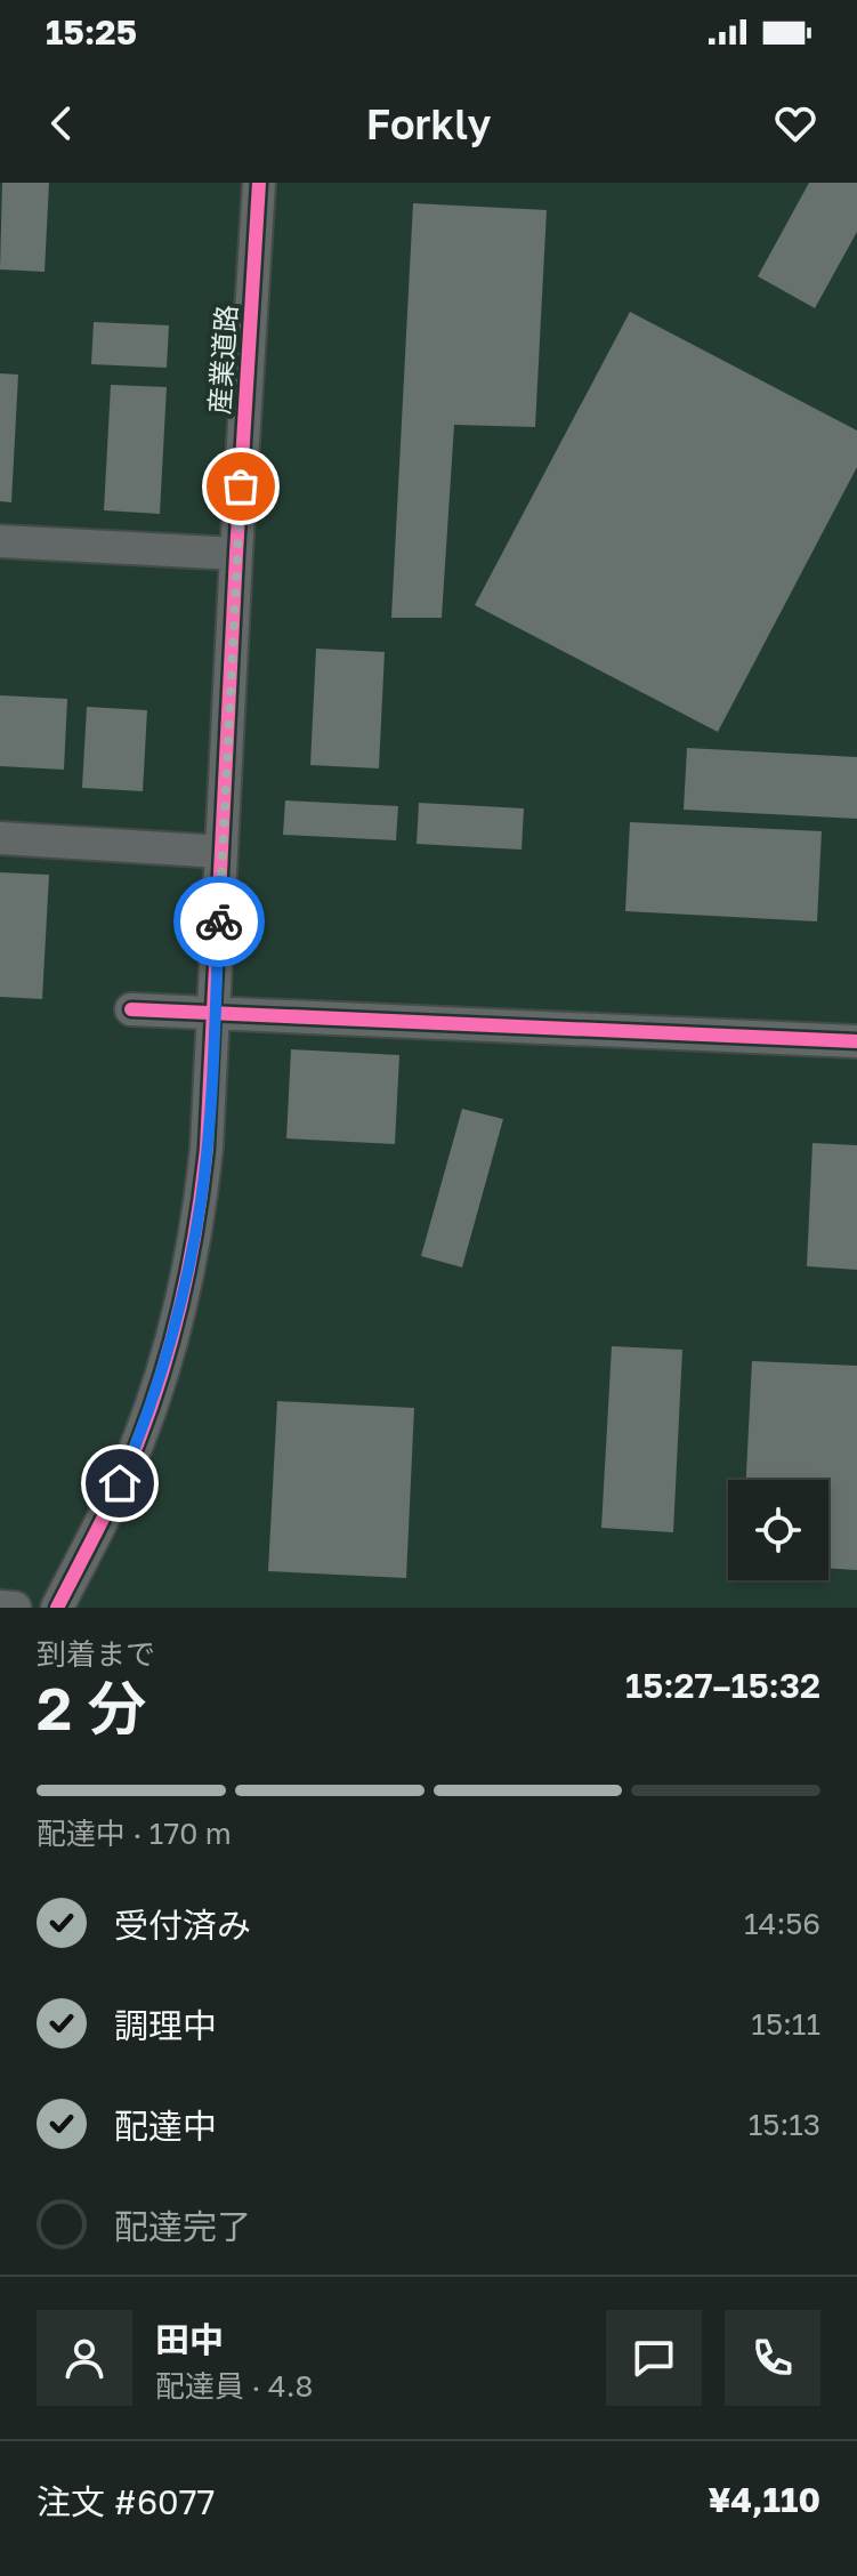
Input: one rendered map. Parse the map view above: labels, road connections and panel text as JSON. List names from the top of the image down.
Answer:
{
  "streets": {
    "street": ["産業道路"]
  },
  "page": {
    "status": "15:25",
    "header": "Forkly",
    "heading": ["2 分", "到着まで", "15:27–15:32"],
    "panel": [
      "田中",
      "配達員 · 4.8",
      "注文 #6077",
      "¥4,110"
    ],
    "bar": "配達中 · 170 m",
    "list": [
      ["受付済み", "14:56"],
      ["調理中", "15:11"],
      ["配達中", "15:13"],
      "配達完了"
    ]
  }
}
